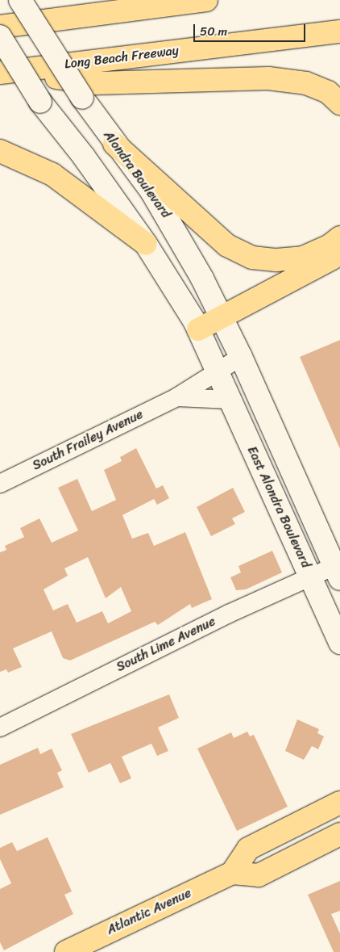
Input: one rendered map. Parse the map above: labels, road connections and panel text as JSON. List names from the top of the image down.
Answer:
{
  "streets": {
    "main road": [
      "Long Beach Freeway",
      "Alondra Boulevard",
      "East Alondra Boulevard",
      "Atlantic Avenue"
    ],
    "street": ["South Frailey Avenue", "South Lime Avenue"]
  },
  "crossings": [
    ["Alondra Boulevard", "South Frailey Avenue"],
    ["Alondra Boulevard", "East Alondra Boulevard"],
    ["South Frailey Avenue", "East Alondra Boulevard"],
    ["East Alondra Boulevard", "South Lime Avenue"]
  ],
  "scale_bar": "50 m"
}
